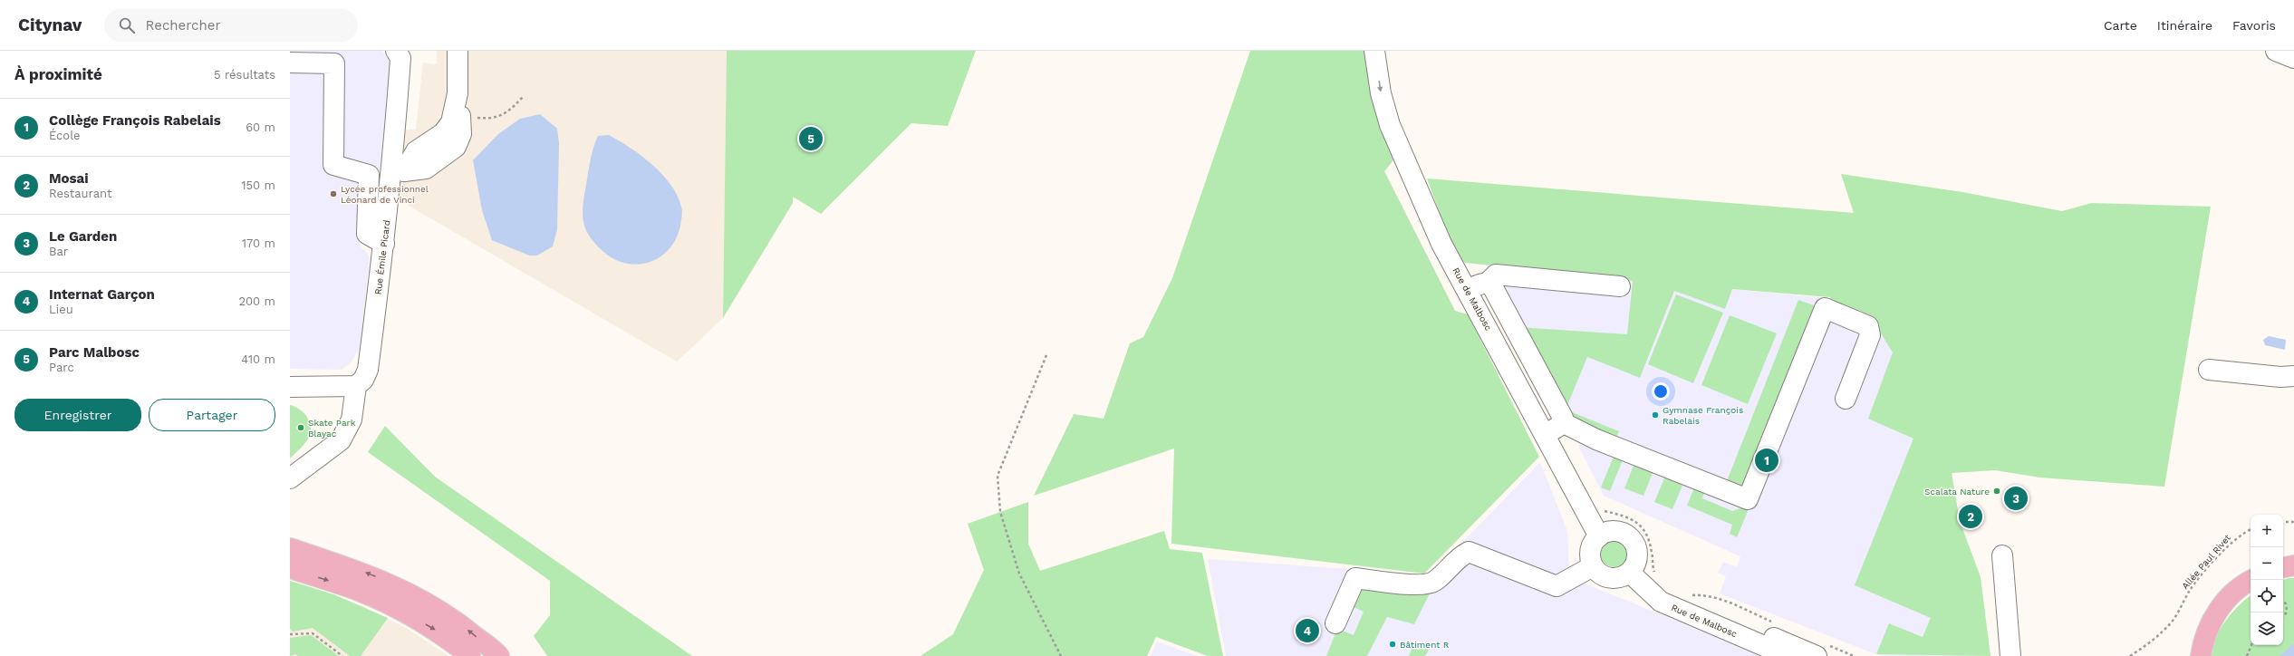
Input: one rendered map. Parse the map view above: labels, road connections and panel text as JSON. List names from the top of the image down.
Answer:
{
  "streets": {
    "street": ["Rue Émile Picard", "Rue de Malbosc"],
    "path": ["Allée Paul Rivet"]
  },
  "one_way": ["Rue de Malbosc"],
  "places": [
    "Lycée professionnel Léonard de Vinci",
    "Gymnase François Rabelais",
    "Skate Park Blayac",
    "Scalata Nature",
    "Bâtiment R"
  ],
  "page": {
    "header": "Citynav",
    "search": "Rechercher",
    "nav": ["Carte", "Itinéraire", "Favoris"],
    "heading": ["À proximité", "5 résultats"],
    "list": [
      {
        "mark": "1",
        "name": "Collège François Rabelais",
        "note": "École",
        "value": "60 m"
      },
      {
        "mark": "2",
        "name": "Mosai",
        "note": "Restaurant",
        "value": "150 m"
      },
      {
        "mark": "3",
        "name": "Le Garden",
        "note": "Bar",
        "value": "170 m"
      },
      {
        "mark": "4",
        "name": "Internat Garçon",
        "note": "Lieu",
        "value": "200 m"
      },
      {
        "mark": "5",
        "name": "Parc Malbosc",
        "note": "Parc",
        "value": "410 m"
      }
    ],
    "pins": [
      "5",
      "1",
      "3",
      "2",
      "4"
    ],
    "buttons": ["Enregistrer", "Partager"],
    "map_buttons": ["+", "−"]
  }
}
